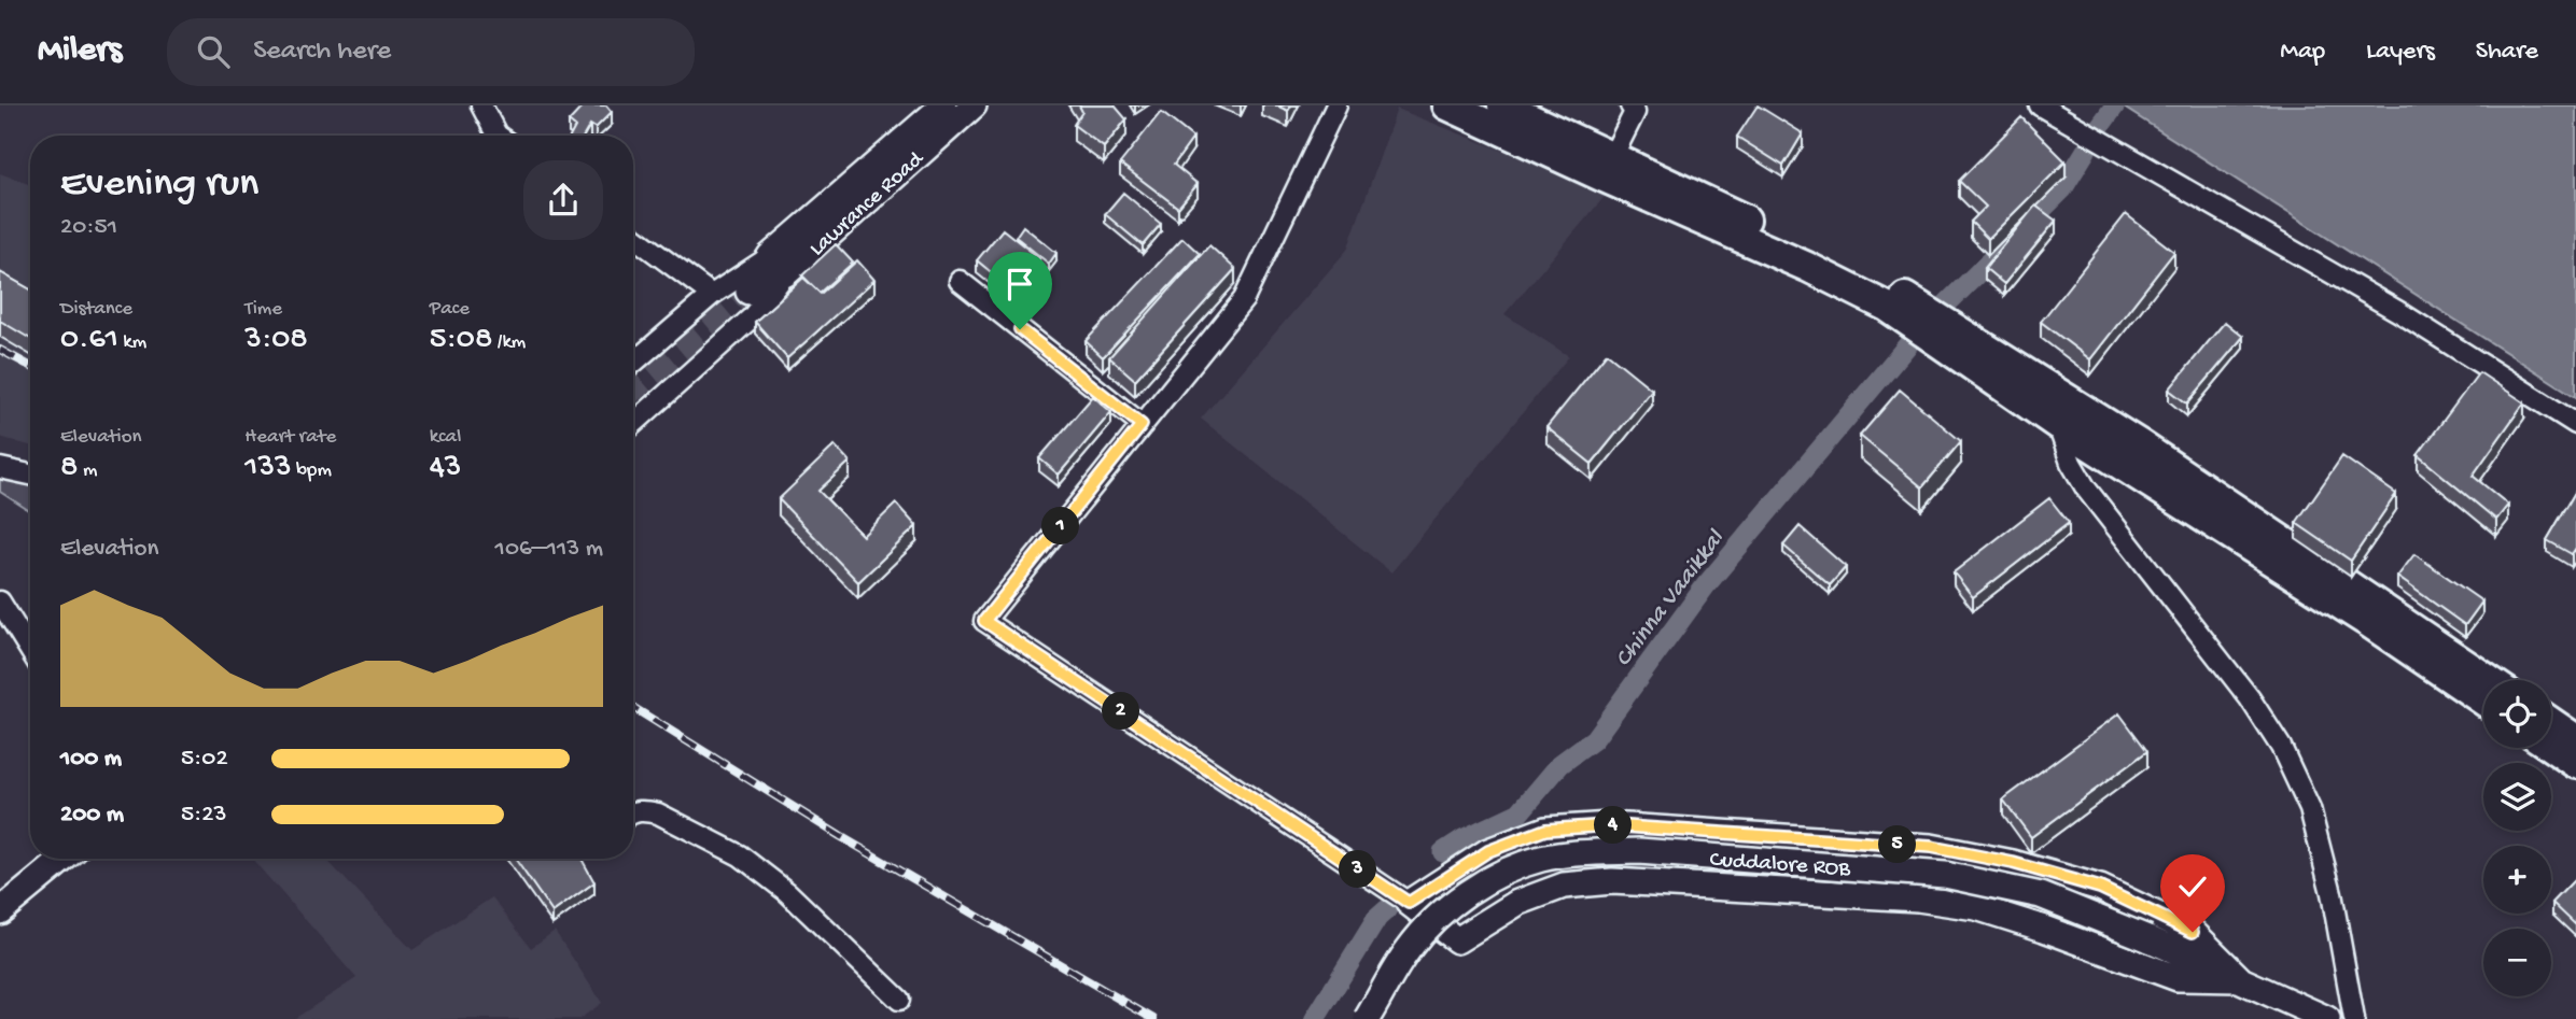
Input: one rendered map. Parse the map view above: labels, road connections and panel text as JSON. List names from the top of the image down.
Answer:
{
  "streets": {
    "main road": ["Lawrance Road", "Cuddalore ROB"]
  },
  "water": ["Chinna Vaaikkal"],
  "page": {
    "header": "Milers",
    "search": "Search here",
    "nav": ["Map", "Layers", "Share"],
    "heading": ["Evening run", "20:51"],
    "stats": [
      ["Distance", "0.61 km"],
      ["Time", "3:08"],
      ["Pace", "5:08 /km"],
      ["Elevation", "8 m"],
      ["Heart rate", "133 bpm"],
      ["kcal", "43"]
    ],
    "pins": [
      "1",
      "2",
      "4",
      "5",
      "3"
    ],
    "chart": ["Elevation", "106–113 m"],
    "map_buttons": ["+", "−"],
    "list": [
      {
        "name": "100 m",
        "note": "5:02"
      },
      {
        "name": "200 m",
        "note": "5:23"
      }
    ]
  }
}
